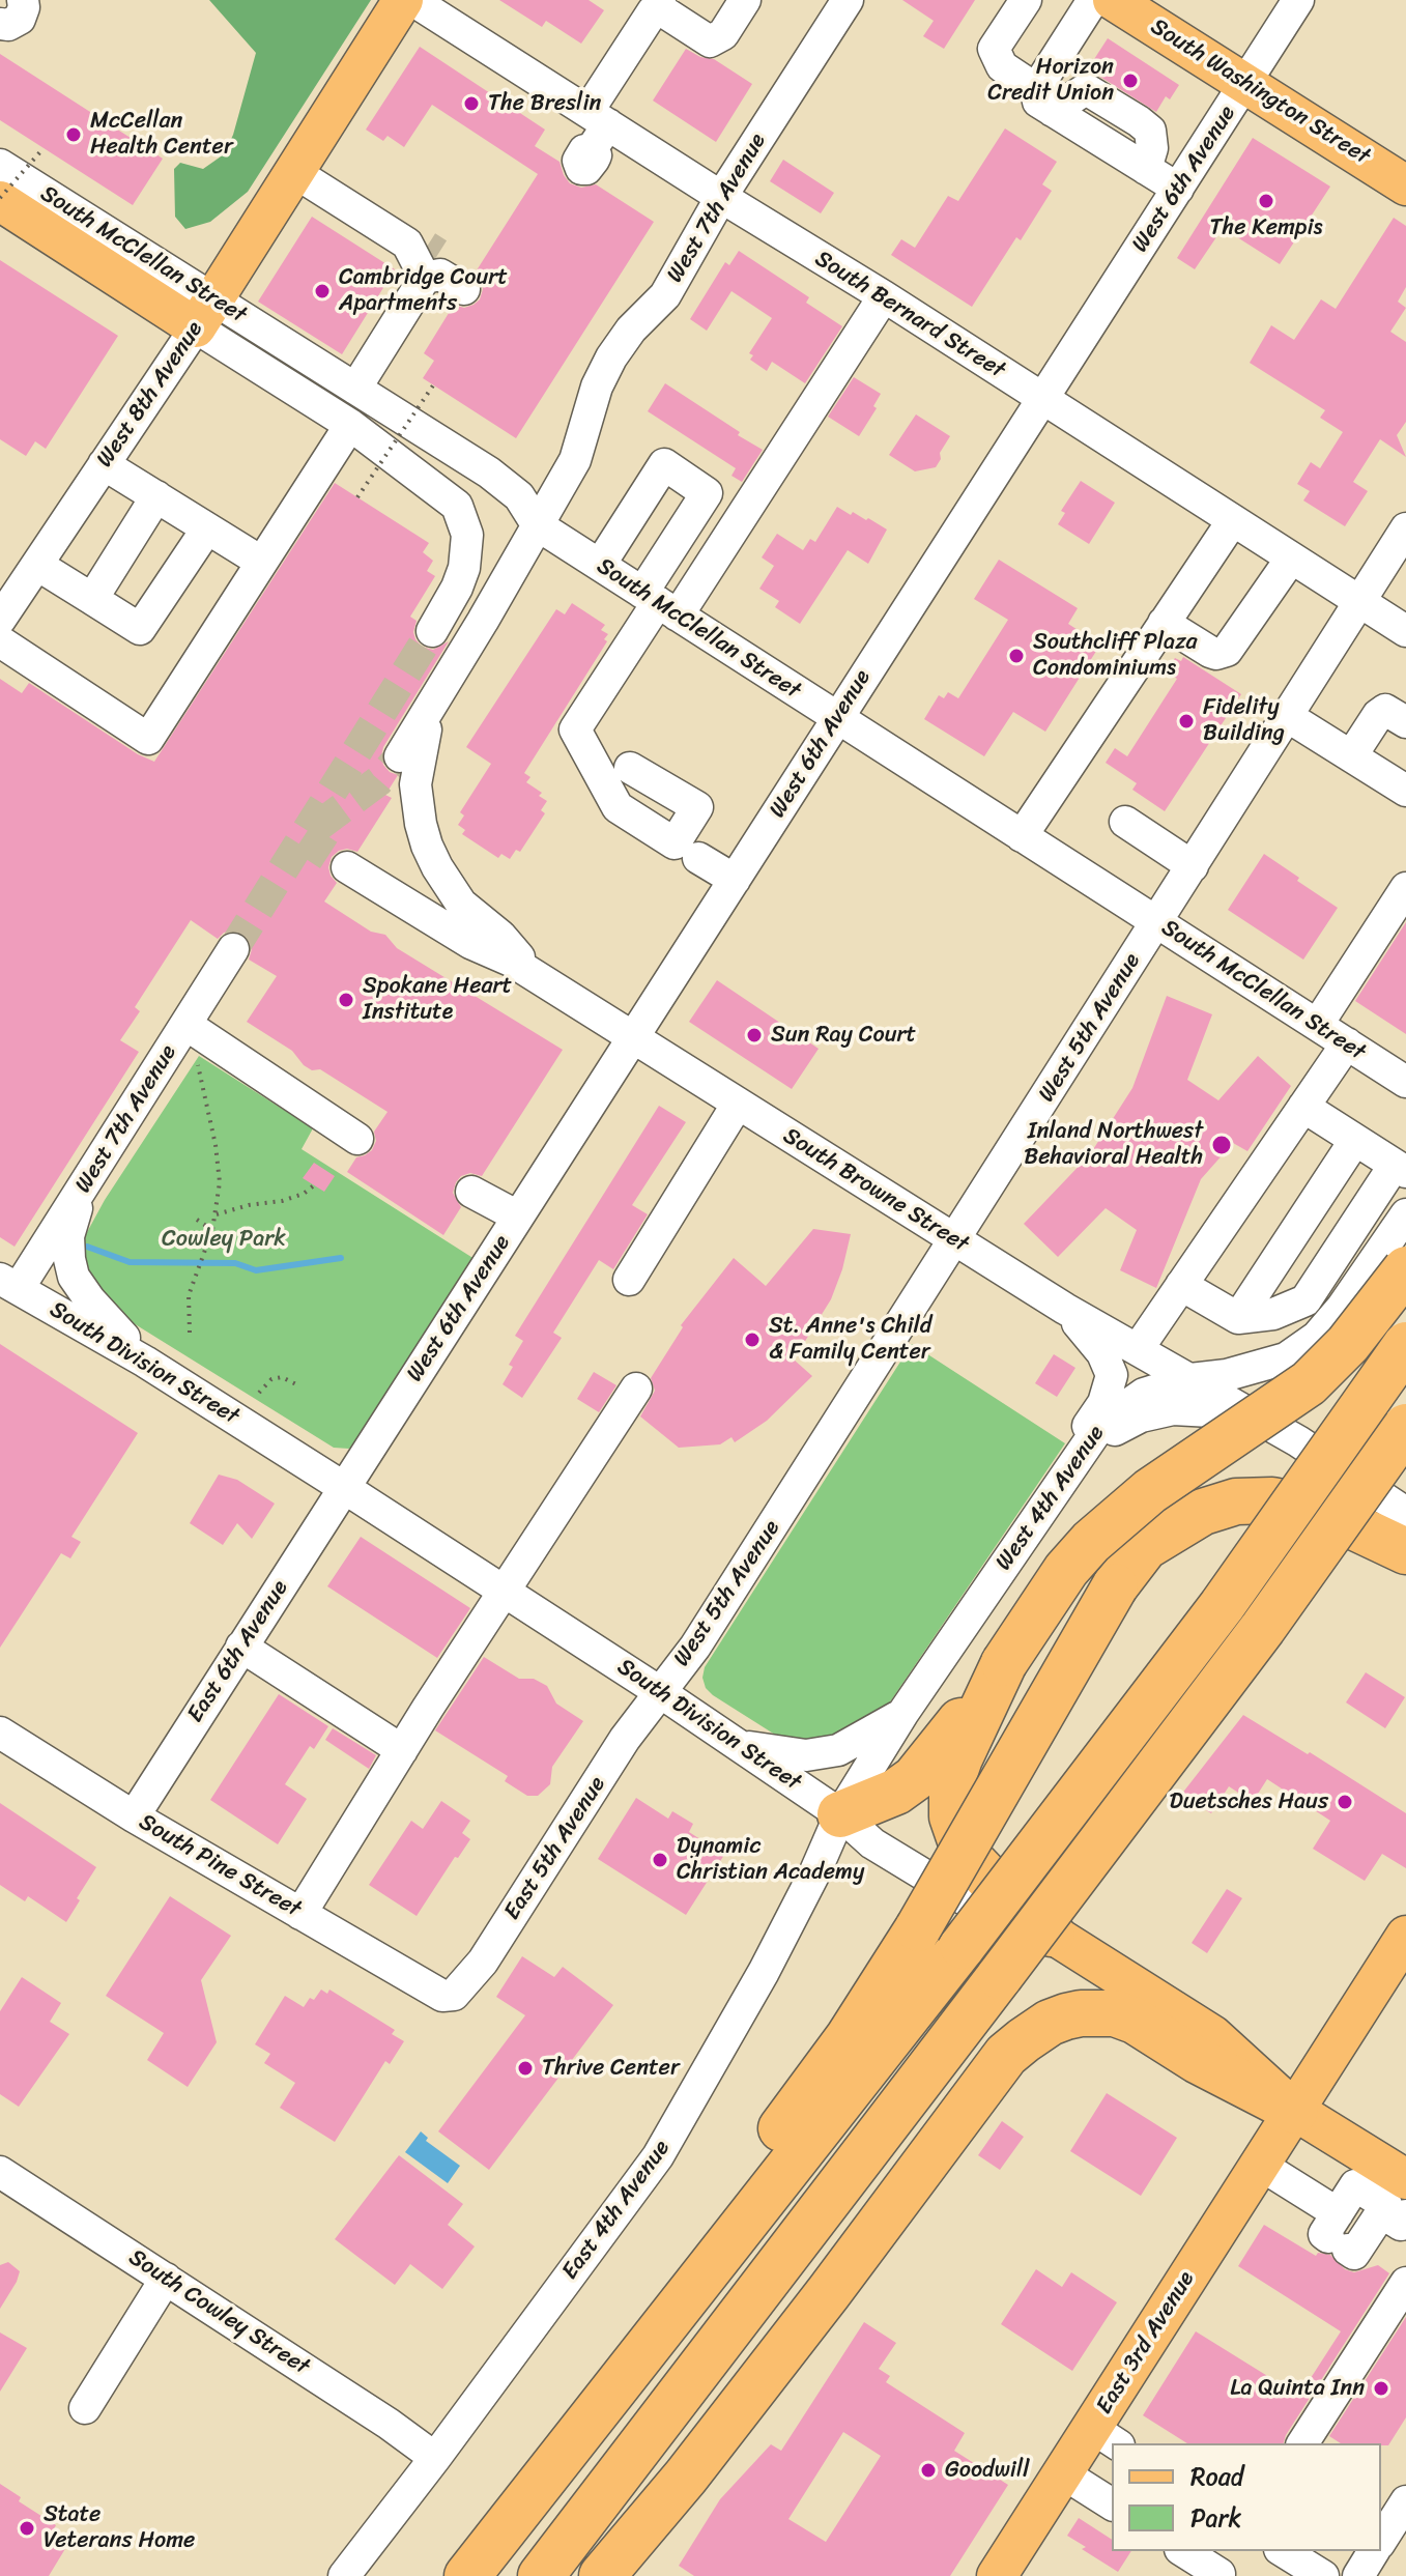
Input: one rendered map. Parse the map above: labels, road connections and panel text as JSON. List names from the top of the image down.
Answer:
{
  "streets": {
    "main road": [
      "South Washington Street",
      "South McClellan Street",
      "West 8th Avenue",
      "South Division Street",
      "East 3rd Avenue"
    ],
    "street": [
      "West 6th Avenue",
      "West 7th Avenue",
      "South Bernard Street",
      "West 5th Avenue",
      "South Browne Street",
      "West 4th Avenue",
      "East 6th Avenue",
      "East 5th Avenue",
      "South Pine Street",
      "East 4th Avenue",
      "South Cowley Street"
    ]
  },
  "crossings": [
    ["South Washington Street", "West 6th Avenue"],
    ["West 6th Avenue", "South McClellan Street"],
    ["West 6th Avenue", "South Bernard Street"],
    ["West 6th Avenue", "South Browne Street"],
    ["West 6th Avenue", "South Division Street"],
    ["West 6th Avenue", "East 6th Avenue"],
    ["West 7th Avenue", "South McClellan Street"],
    ["West 7th Avenue", "South Bernard Street"],
    ["West 7th Avenue", "South Browne Street"],
    ["West 7th Avenue", "South Division Street"],
    ["South McClellan Street", "West 8th Avenue"],
    ["South McClellan Street", "West 5th Avenue"],
    ["South Bernard Street", "West 5th Avenue"],
    ["West 5th Avenue", "South Browne Street"],
    ["West 5th Avenue", "South Division Street"],
    ["West 5th Avenue", "East 5th Avenue"],
    ["South Browne Street", "West 4th Avenue"],
    ["South Division Street", "West 4th Avenue"],
    ["South Division Street", "East 6th Avenue"],
    ["South Division Street", "East 5th Avenue"],
    ["South Division Street", "East 4th Avenue"],
    ["South Division Street", "East 3rd Avenue"],
    ["West 4th Avenue", "East 4th Avenue"],
    ["East 6th Avenue", "South Pine Street"],
    ["East 5th Avenue", "South Pine Street"],
    ["East 4th Avenue", "South Cowley Street"]
  ],
  "parks": ["Cowley Park"],
  "places": [
    "Horizon Credit Union",
    "The Breslin",
    "McCellan Health Center",
    "The Kempis",
    "Cambridge Court Apartments",
    "Southcliff Plaza Condominiums",
    "Fidelity Building",
    "Spokane Heart Institute",
    "Sun Ray Court",
    "Inland Northwest Behavioral Health",
    "St. Anne's Child & Family Center",
    "Duetsches Haus",
    "Dynamic Christian Academy",
    "Thrive Center",
    "La Quinta Inn",
    "Goodwill",
    "State Veterans Home"
  ],
  "legend": ["Road", "Park"]
}
